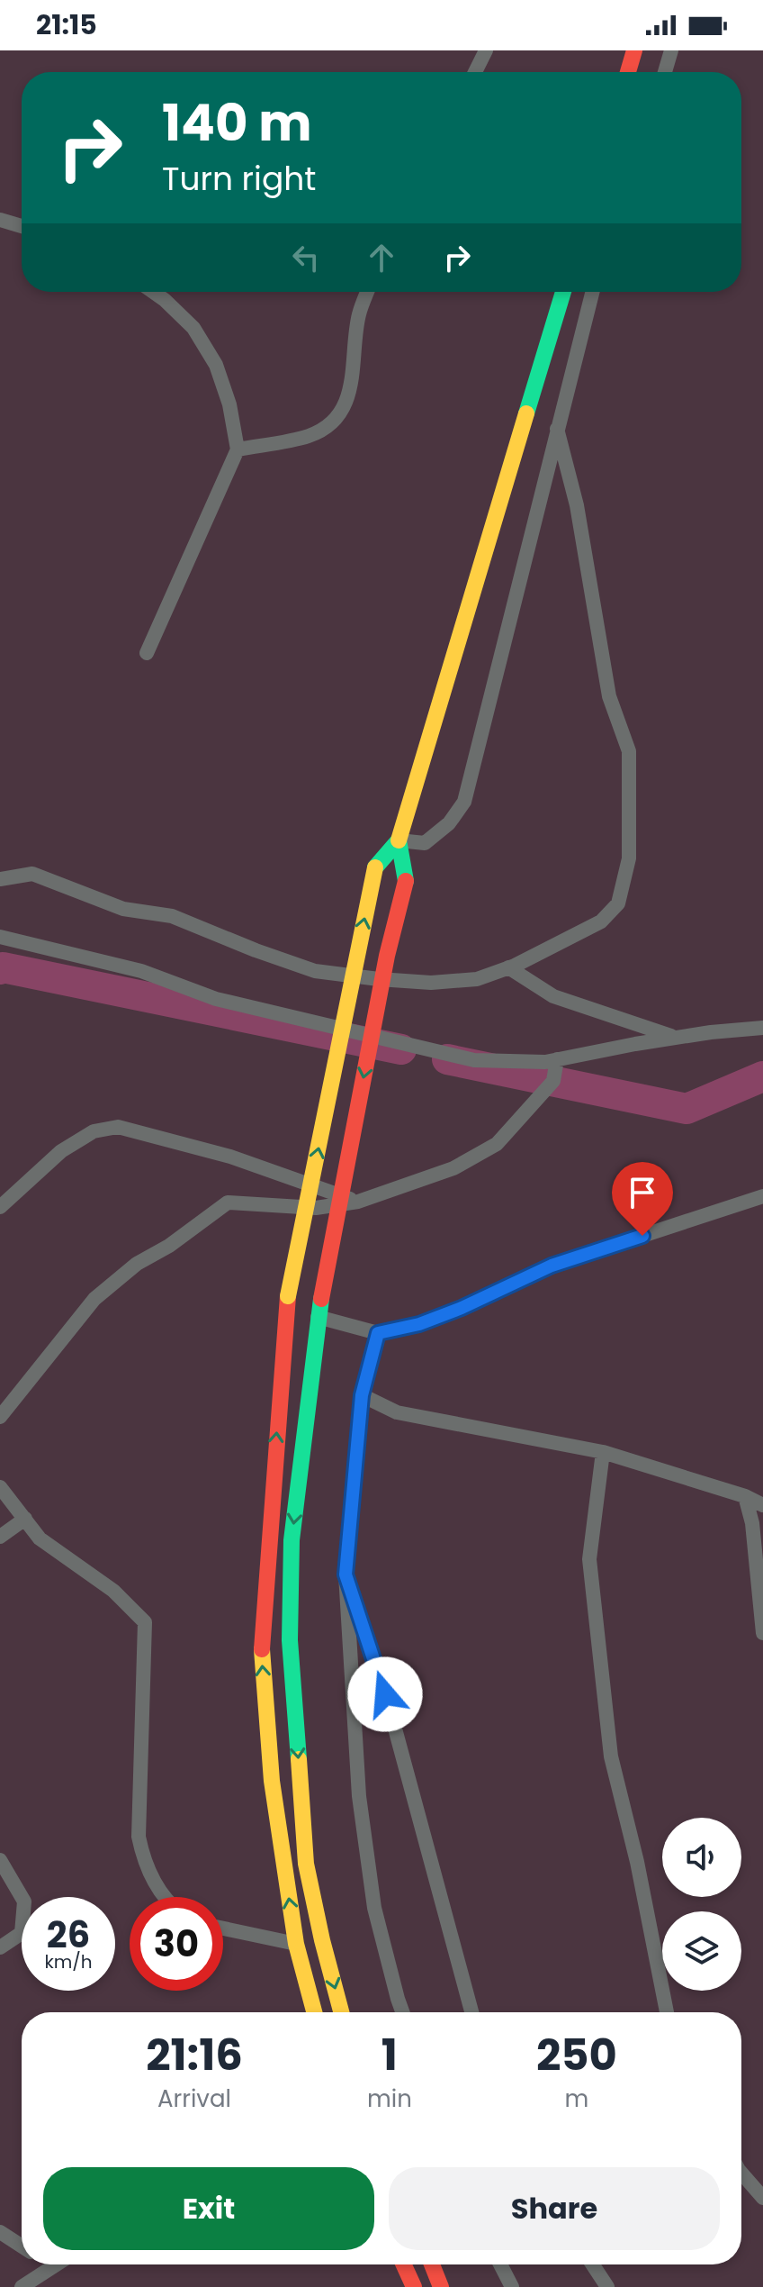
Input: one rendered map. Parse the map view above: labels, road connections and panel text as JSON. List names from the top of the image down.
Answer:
{
  "page": {
    "status": "21:15",
    "turn": ["140 m", "Turn right"],
    "speed": "26 km/h",
    "limit": "30",
    "eta": [
      "21:16",
      "Arrival",
      "1",
      "min",
      "250",
      "m"
    ],
    "buttons": ["Exit", "Share"]
  }
}
